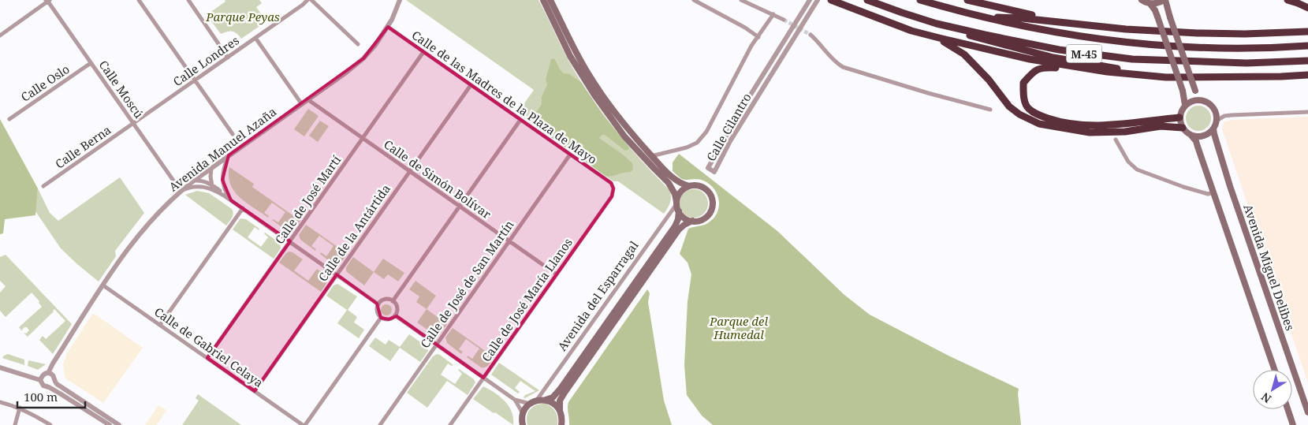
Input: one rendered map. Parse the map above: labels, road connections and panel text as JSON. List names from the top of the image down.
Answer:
{
  "streets": {
    "highway": ["M-45"],
    "main road": ["Avenida Miguel Delibes", "Avenida del Esparragal"],
    "street": [
      "Calle Londres",
      "Calle Oslo",
      "Calle Moscú",
      "Calle de las Madres de la Plaza de Mayo",
      "Calle Cilantro",
      "Calle Berna",
      "Avenida Manuel Azaña",
      "Calle de Simón Bolívar",
      "Calle de José Martí",
      "Calle de la Antártida",
      "Calle de José de San Martín",
      "Calle de José María Llanos",
      "Calle de Gabriel Celaya"
    ]
  },
  "crossings": [
    ["Calle Londres", "Calle Moscú"],
    ["Calle Londres", "Calle Berna"],
    ["Calle Oslo", "Calle Moscú"],
    ["Calle Moscú", "Calle Berna"],
    ["Calle Moscú", "Avenida Manuel Azaña"],
    ["Calle de las Madres de la Plaza de Mayo", "Avenida Manuel Azaña"],
    ["Calle de las Madres de la Plaza de Mayo", "Calle de José Martí"],
    ["Calle de las Madres de la Plaza de Mayo", "Calle de la Antártida"],
    ["Calle de las Madres de la Plaza de Mayo", "Calle de José de San Martín"],
    ["Calle de las Madres de la Plaza de Mayo", "Calle de José María Llanos"],
    ["Avenida Manuel Azaña", "Calle de Simón Bolívar"],
    ["Avenida Manuel Azaña", "Calle de Gabriel Celaya"],
    ["Calle de Simón Bolívar", "Calle de José Martí"],
    ["Calle de Simón Bolívar", "Calle de la Antártida"],
    ["Calle de Simón Bolívar", "Calle de José de San Martín"],
    ["Calle de Simón Bolívar", "Calle de José María Llanos"],
    ["Calle de José Martí", "Calle de Gabriel Celaya"],
    ["Calle de la Antártida", "Calle de Gabriel Celaya"]
  ],
  "parks": ["Parque Peyas", "Parque del Humedal"],
  "scale_bar": "100 m",
  "north": "bottom left"
}
